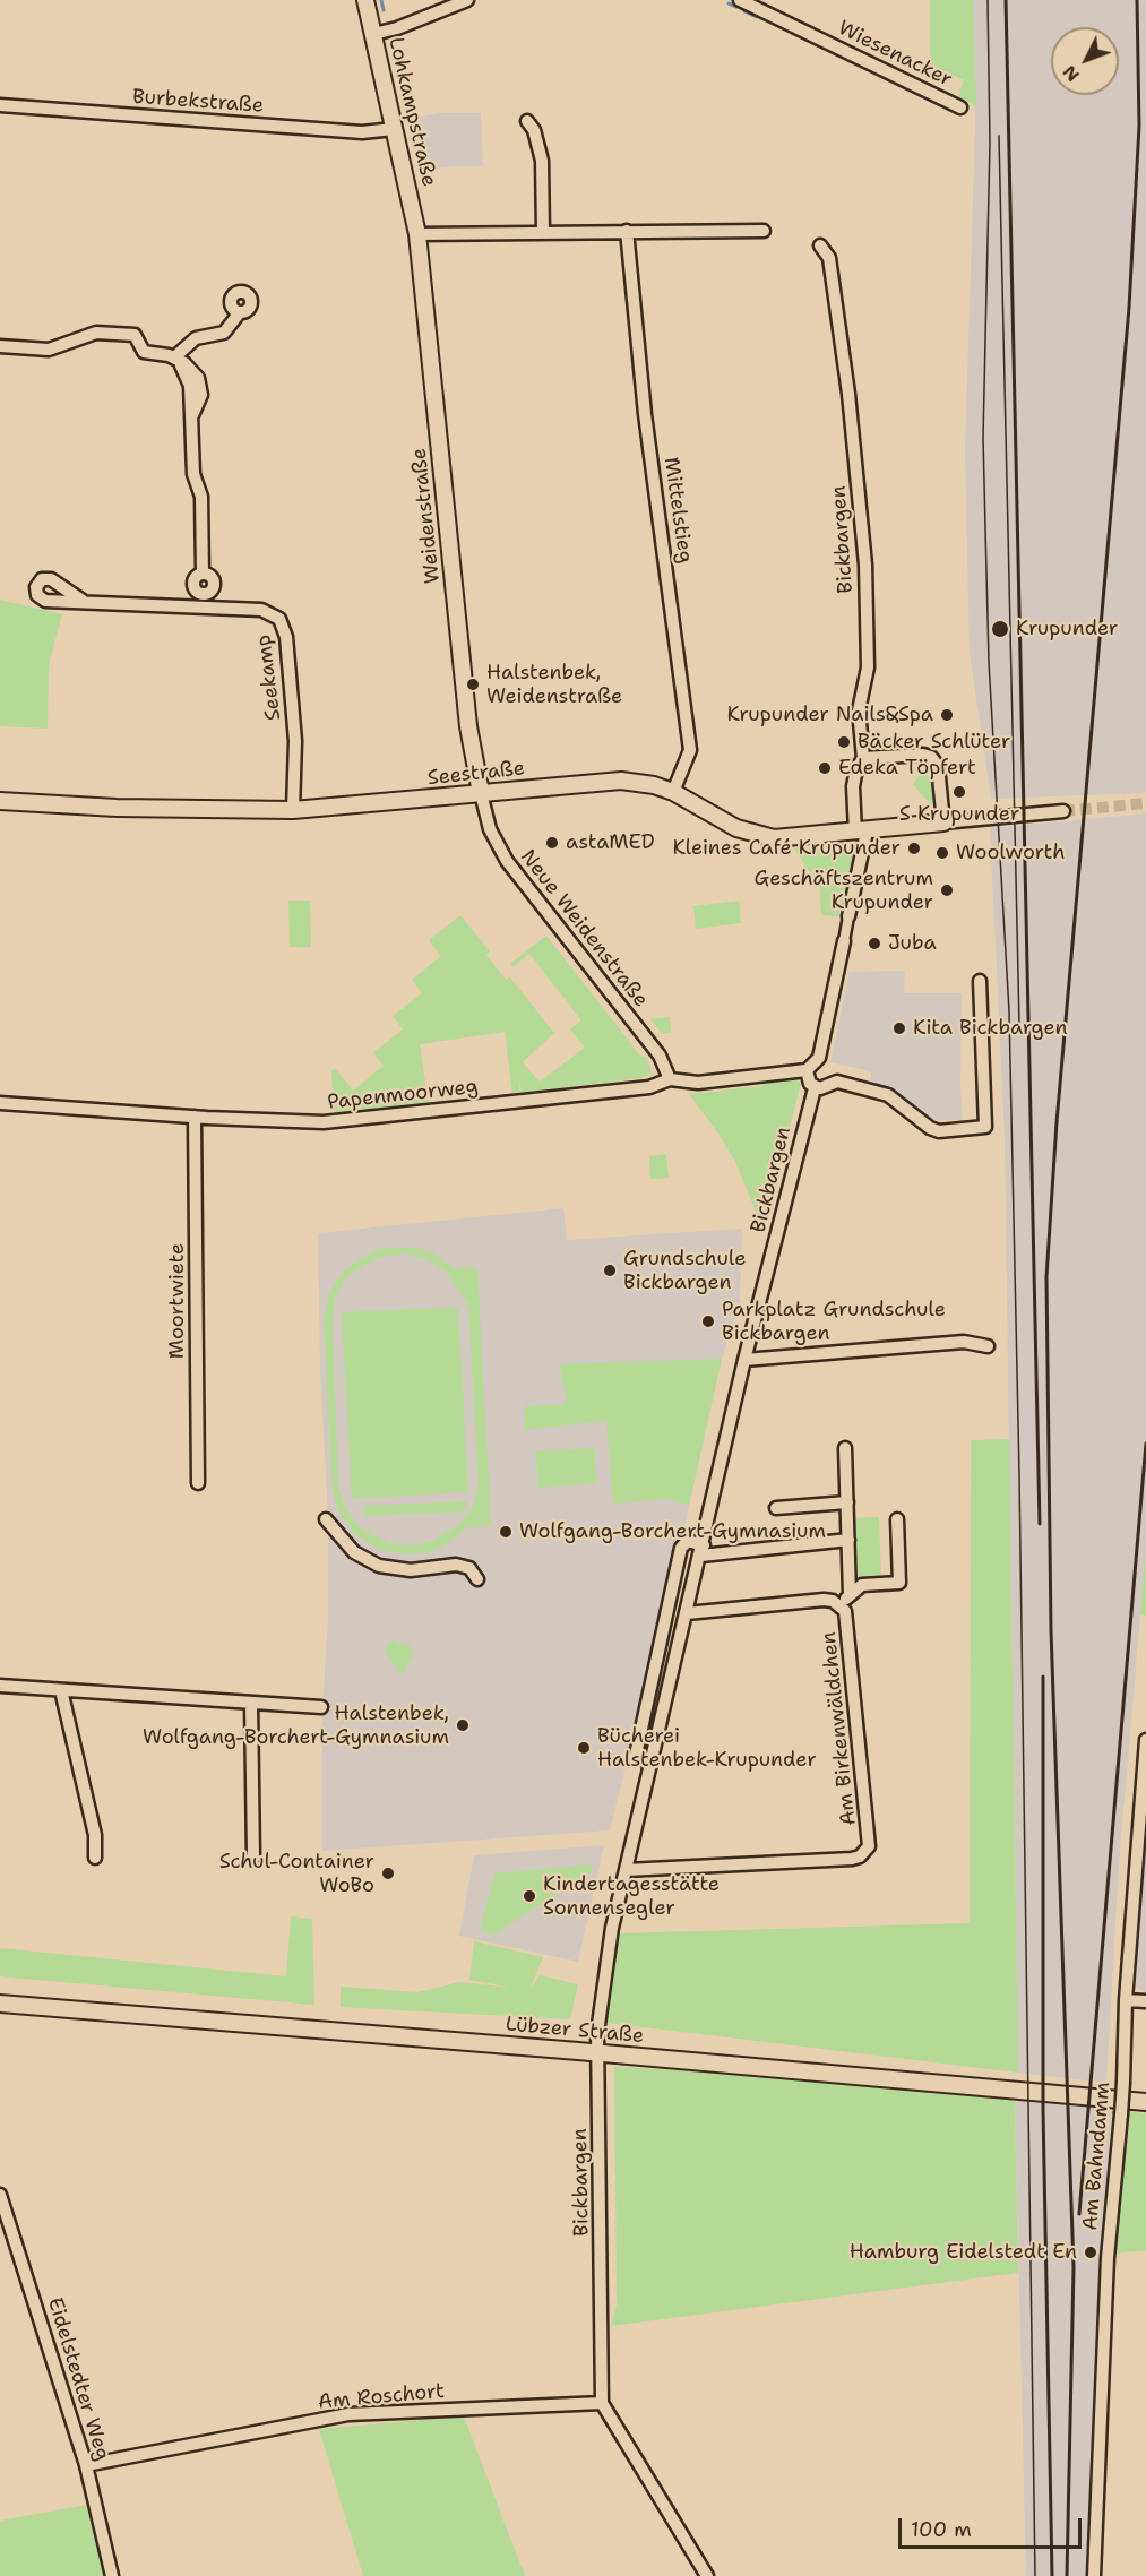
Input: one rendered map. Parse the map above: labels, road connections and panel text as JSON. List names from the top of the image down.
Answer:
{
  "streets": {
    "street": [
      "Wiesenacker",
      "Burbekstraße",
      "Lohkampstraße",
      "Mittelstieg",
      "Weidenstraße",
      "Bickbargen",
      "Seekamp",
      "Seestraße",
      "Neue Weidenstraße",
      "Papenmoorweg",
      "Moortwiete",
      "Am Birkenwäldchen",
      "Lübzer Straße",
      "Am Bahndamm",
      "Eidelstedter Weg",
      "Am Roschort"
    ]
  },
  "crossings": [
    ["Burbekstraße", "Lohkampstraße"],
    ["Lohkampstraße", "Weidenstraße"],
    ["Mittelstieg", "Seestraße"],
    ["Weidenstraße", "Seestraße"],
    ["Weidenstraße", "Neue Weidenstraße"],
    ["Bickbargen", "Seestraße"],
    ["Bickbargen", "Papenmoorweg"],
    ["Bickbargen", "Am Birkenwäldchen"],
    ["Bickbargen", "Lübzer Straße"],
    ["Bickbargen", "Am Roschort"],
    ["Seekamp", "Seestraße"],
    ["Seestraße", "Neue Weidenstraße"],
    ["Neue Weidenstraße", "Papenmoorweg"],
    ["Papenmoorweg", "Moortwiete"],
    ["Eidelstedter Weg", "Am Roschort"]
  ],
  "places": [
    "Krupunder",
    "Halstenbek, Weidenstraße",
    "Krupunder Nails&Spa",
    "Bäcker Schlüter",
    "Edeka Töpfert",
    "S Krupunder",
    "astaMED",
    "Kleines Café Krupunder",
    "Woolworth",
    "Geschäftszentrum Krupunder",
    "Juba",
    "Kita Bickbargen",
    "Grundschule Bickbargen",
    "Parkplatz Grundschule Bickbargen",
    "Wolfgang-Borchert-Gymnasium",
    "Halstenbek, Wolfgang-Borchert-Gymnasium",
    "Bücherei Halstenbek-Krupunder",
    "Schul-Container WoBo",
    "Kindertagesstätte Sonnensegler",
    "Hamburg Eidelstedt En"
  ],
  "scale_bar": "100 m",
  "north": "bottom left"
}
